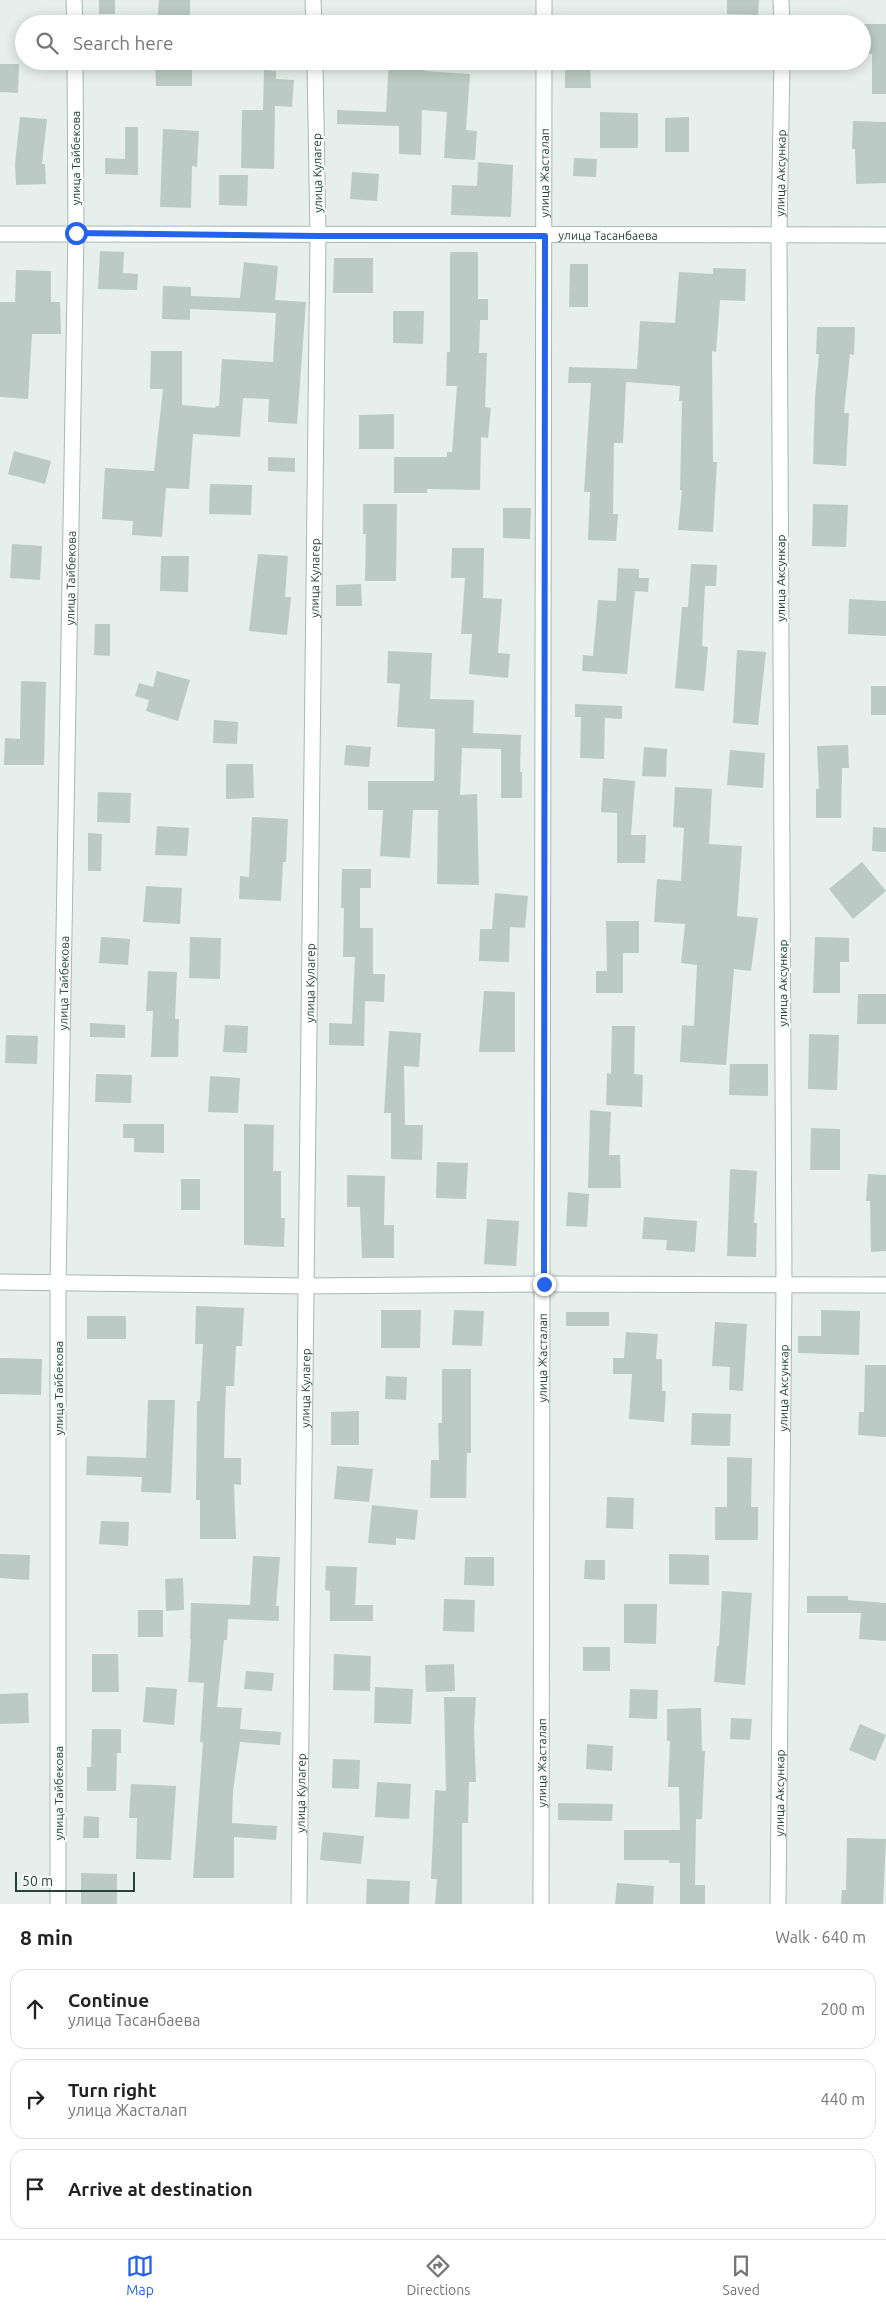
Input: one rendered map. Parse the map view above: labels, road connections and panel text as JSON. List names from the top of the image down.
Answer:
{
  "streets": {
    "street": [
      "улица Тайбекова",
      "улица Кулагер",
      "улица Жасталап",
      "улица Аксункар",
      "улица Тасанбаева"
    ]
  },
  "crossings": [
    ["улица Тайбекова", "улица Тасанбаева"],
    ["улица Кулагер", "улица Тасанбаева"],
    ["улица Жасталап", "улица Тасанбаева"],
    ["улица Аксункар", "улица Тасанбаева"]
  ],
  "scale_bar": "50 m",
  "page": {
    "search": "Search here",
    "scale": "50 m",
    "heading": ["8 min", "Walk · 640 m"],
    "list": [
      ["Continue", "улица Тасанбаева", "200 m"],
      ["Turn right", "улица Жасталап", "440 m"],
      "Arrive at destination"
    ],
    "nav": ["Map", "Directions", "Saved"]
  }
}
